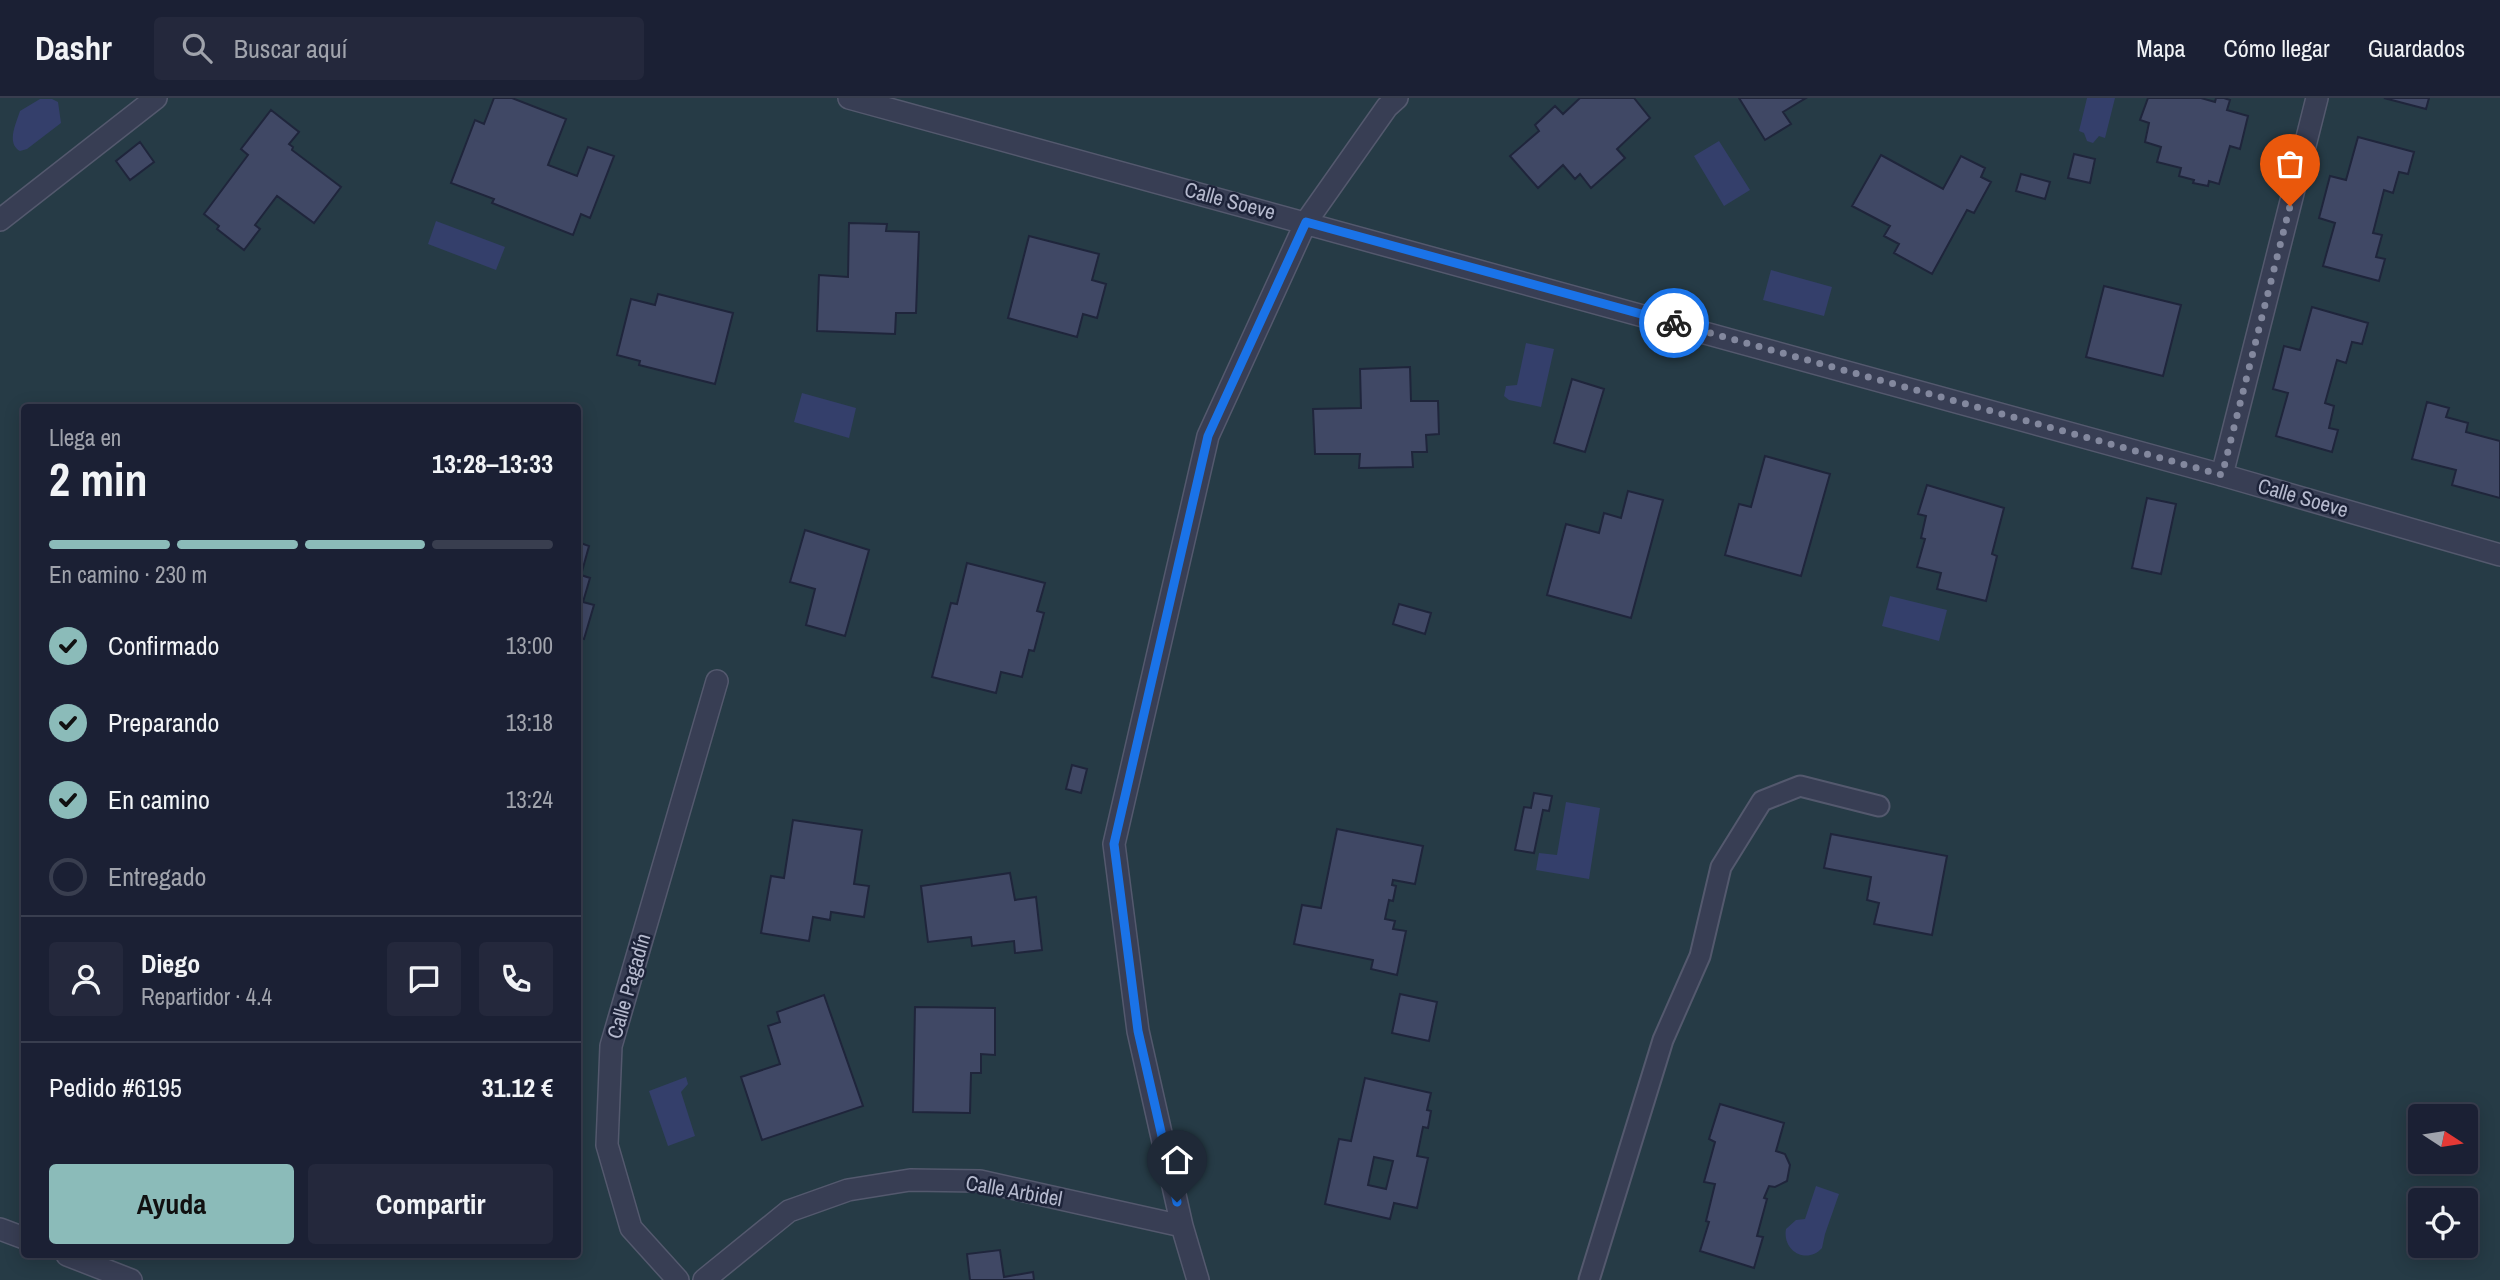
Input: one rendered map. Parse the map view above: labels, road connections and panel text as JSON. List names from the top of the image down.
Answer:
{
  "streets": {
    "street": ["Calle Soeve", "Calle Pagadín", "Calle Arbidel"]
  },
  "north": "right",
  "page": {
    "header": "Dashr",
    "search": "Buscar aquí",
    "nav": ["Mapa", "Cómo llegar", "Guardados"],
    "heading": ["2 min", "Llega en", "13:28–13:33"],
    "panel": [
      "Diego",
      "Repartidor · 4.4",
      "Pedido #6195",
      "31.12 €"
    ],
    "bar": "En camino · 230 m",
    "list": [
      ["Confirmado", "13:00"],
      ["Preparando", "13:18"],
      ["En camino", "13:24"],
      "Entregado"
    ],
    "buttons": ["Ayuda", "Compartir"]
  }
}
